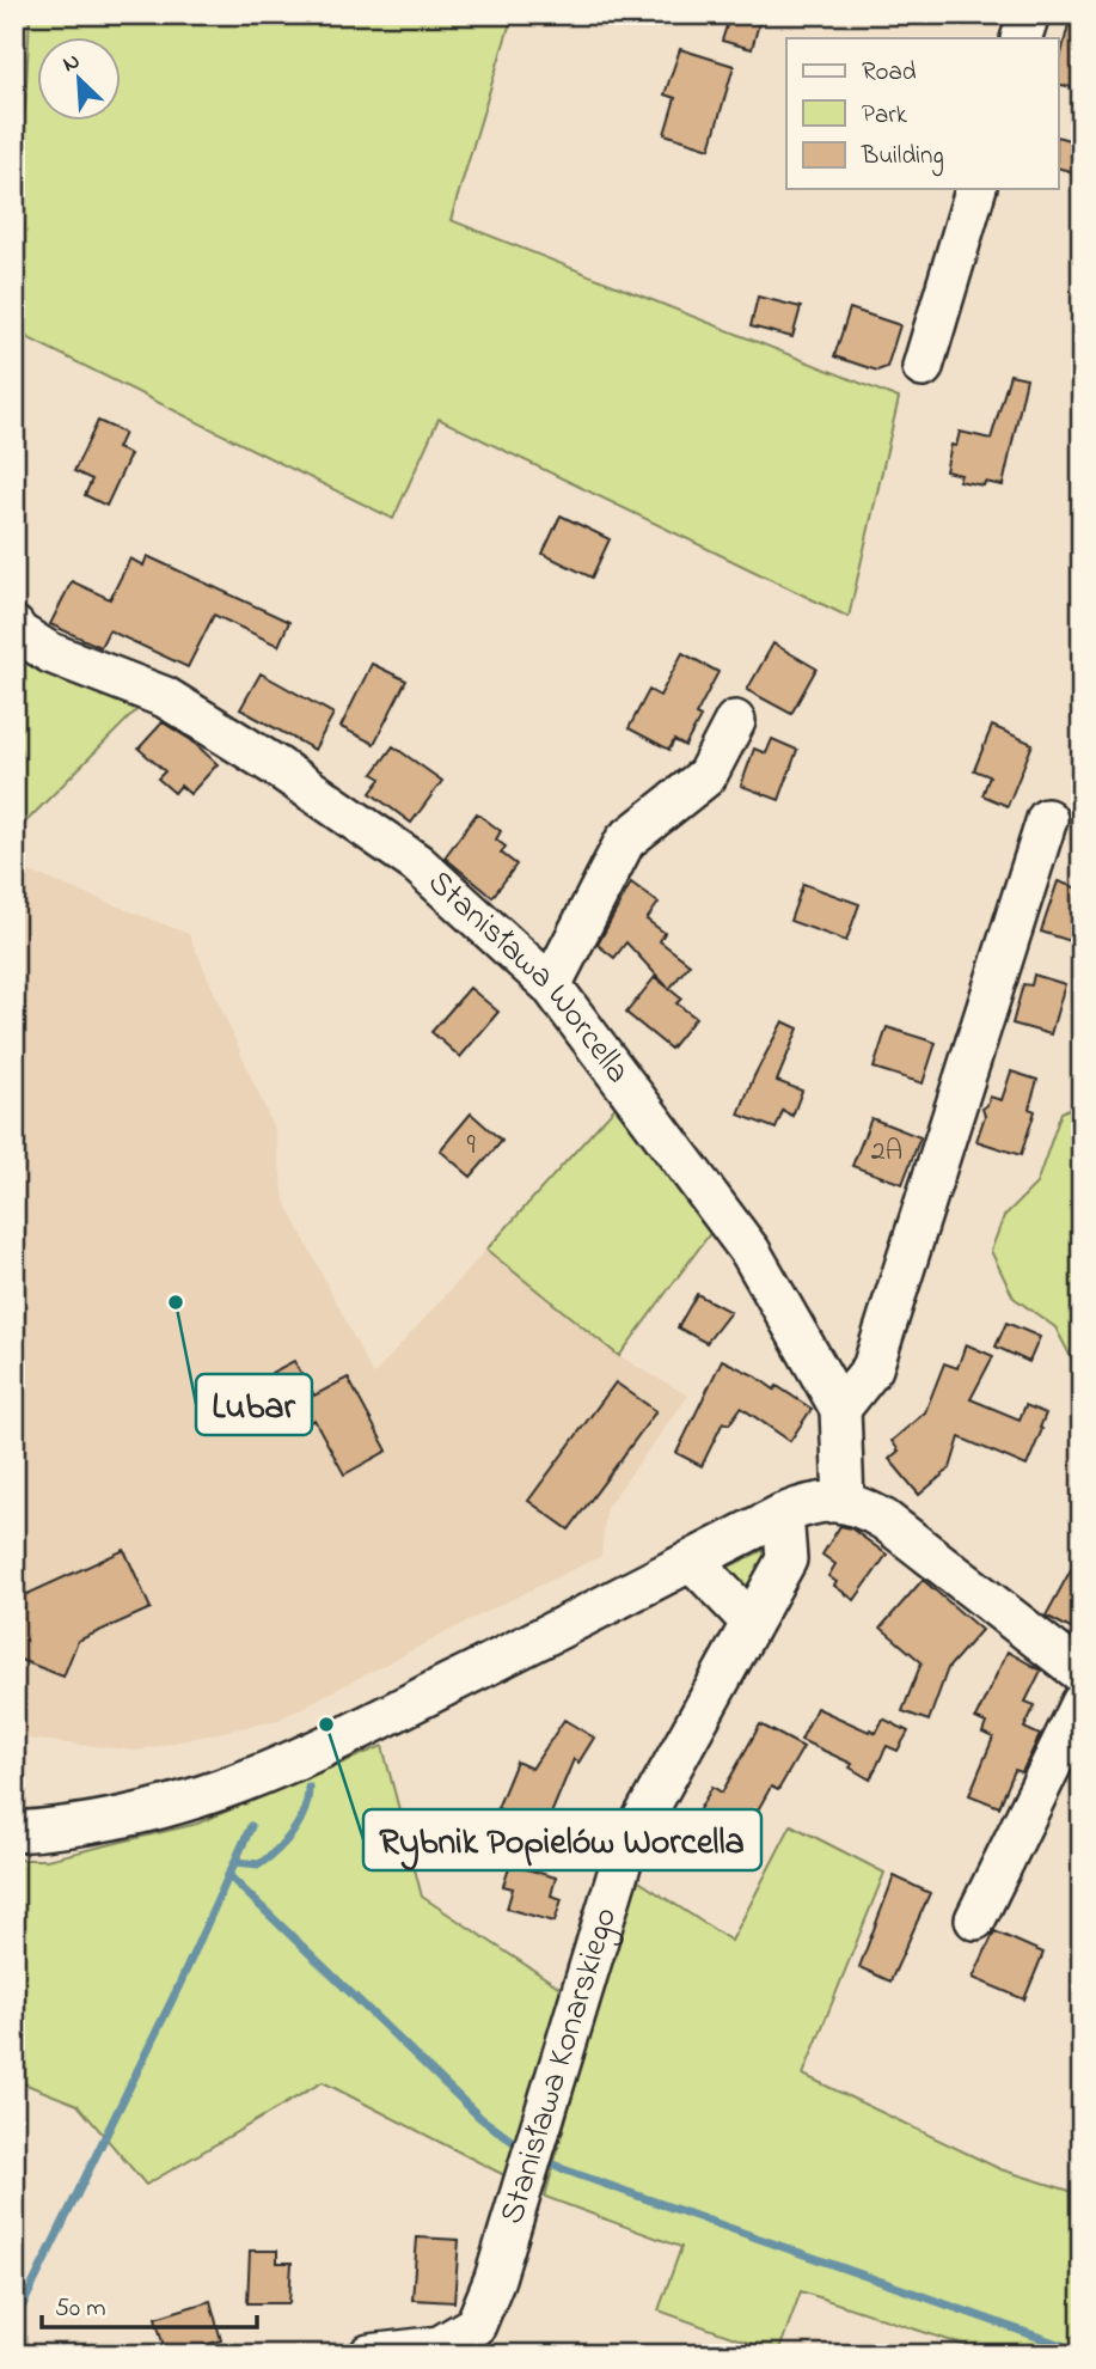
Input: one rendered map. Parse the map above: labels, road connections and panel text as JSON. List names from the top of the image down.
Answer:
{
  "streets": {
    "street": ["Stanisława Worcella", "Stanisława Konarskiego"]
  },
  "places": ["Lubar", "Rybnik Popielów Worcella"],
  "house_numbers": ["9", "2A"],
  "legend": ["Road", "Park", "Building"],
  "scale_bar": "50 m",
  "north": "top left"
}
